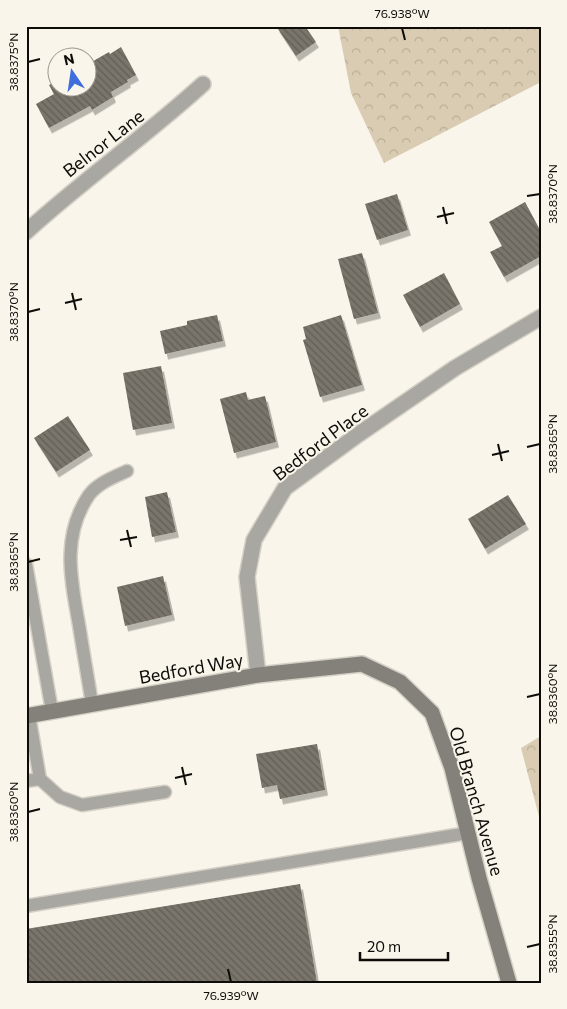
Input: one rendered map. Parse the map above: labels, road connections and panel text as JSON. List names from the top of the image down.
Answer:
{
  "streets": {
    "street": [
      "Belnor Lane",
      "Bedford Place",
      "Bedford Way",
      "Old Branch Avenue"
    ]
  },
  "crossings": [
    ["Bedford Place", "Bedford Way"],
    ["Bedford Way", "Old Branch Avenue"]
  ],
  "scale_bar": "20 m",
  "north": "top",
  "coordinates": [
    "76.938°W",
    "38.8375°N",
    "38.8370°N",
    "38.8365°N",
    "38.8360°N",
    "38.8355°N",
    "76.939°W"
  ]
}
